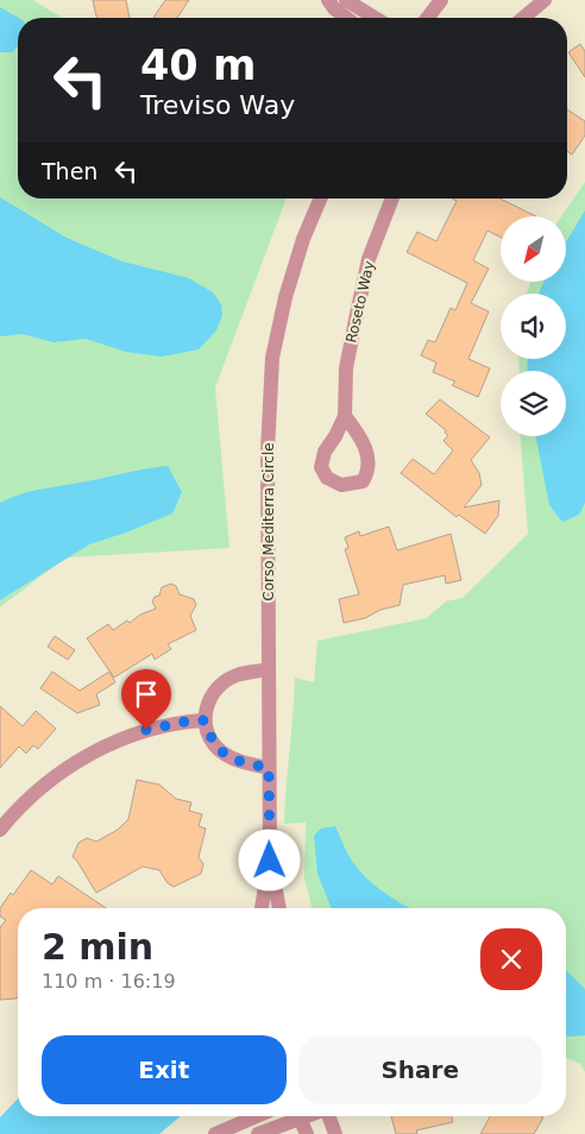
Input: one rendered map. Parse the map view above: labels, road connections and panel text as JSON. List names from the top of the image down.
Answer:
{
  "streets": {
    "street": ["Roseto Way", "Corso Mediterra Circle"]
  },
  "north": "bottom left",
  "page": {
    "turn": ["40 m", "Treviso Way"],
    "then": "Then",
    "heading": ["2 min", "110 m · 16:19"],
    "buttons": ["Exit", "Share"]
  }
}
